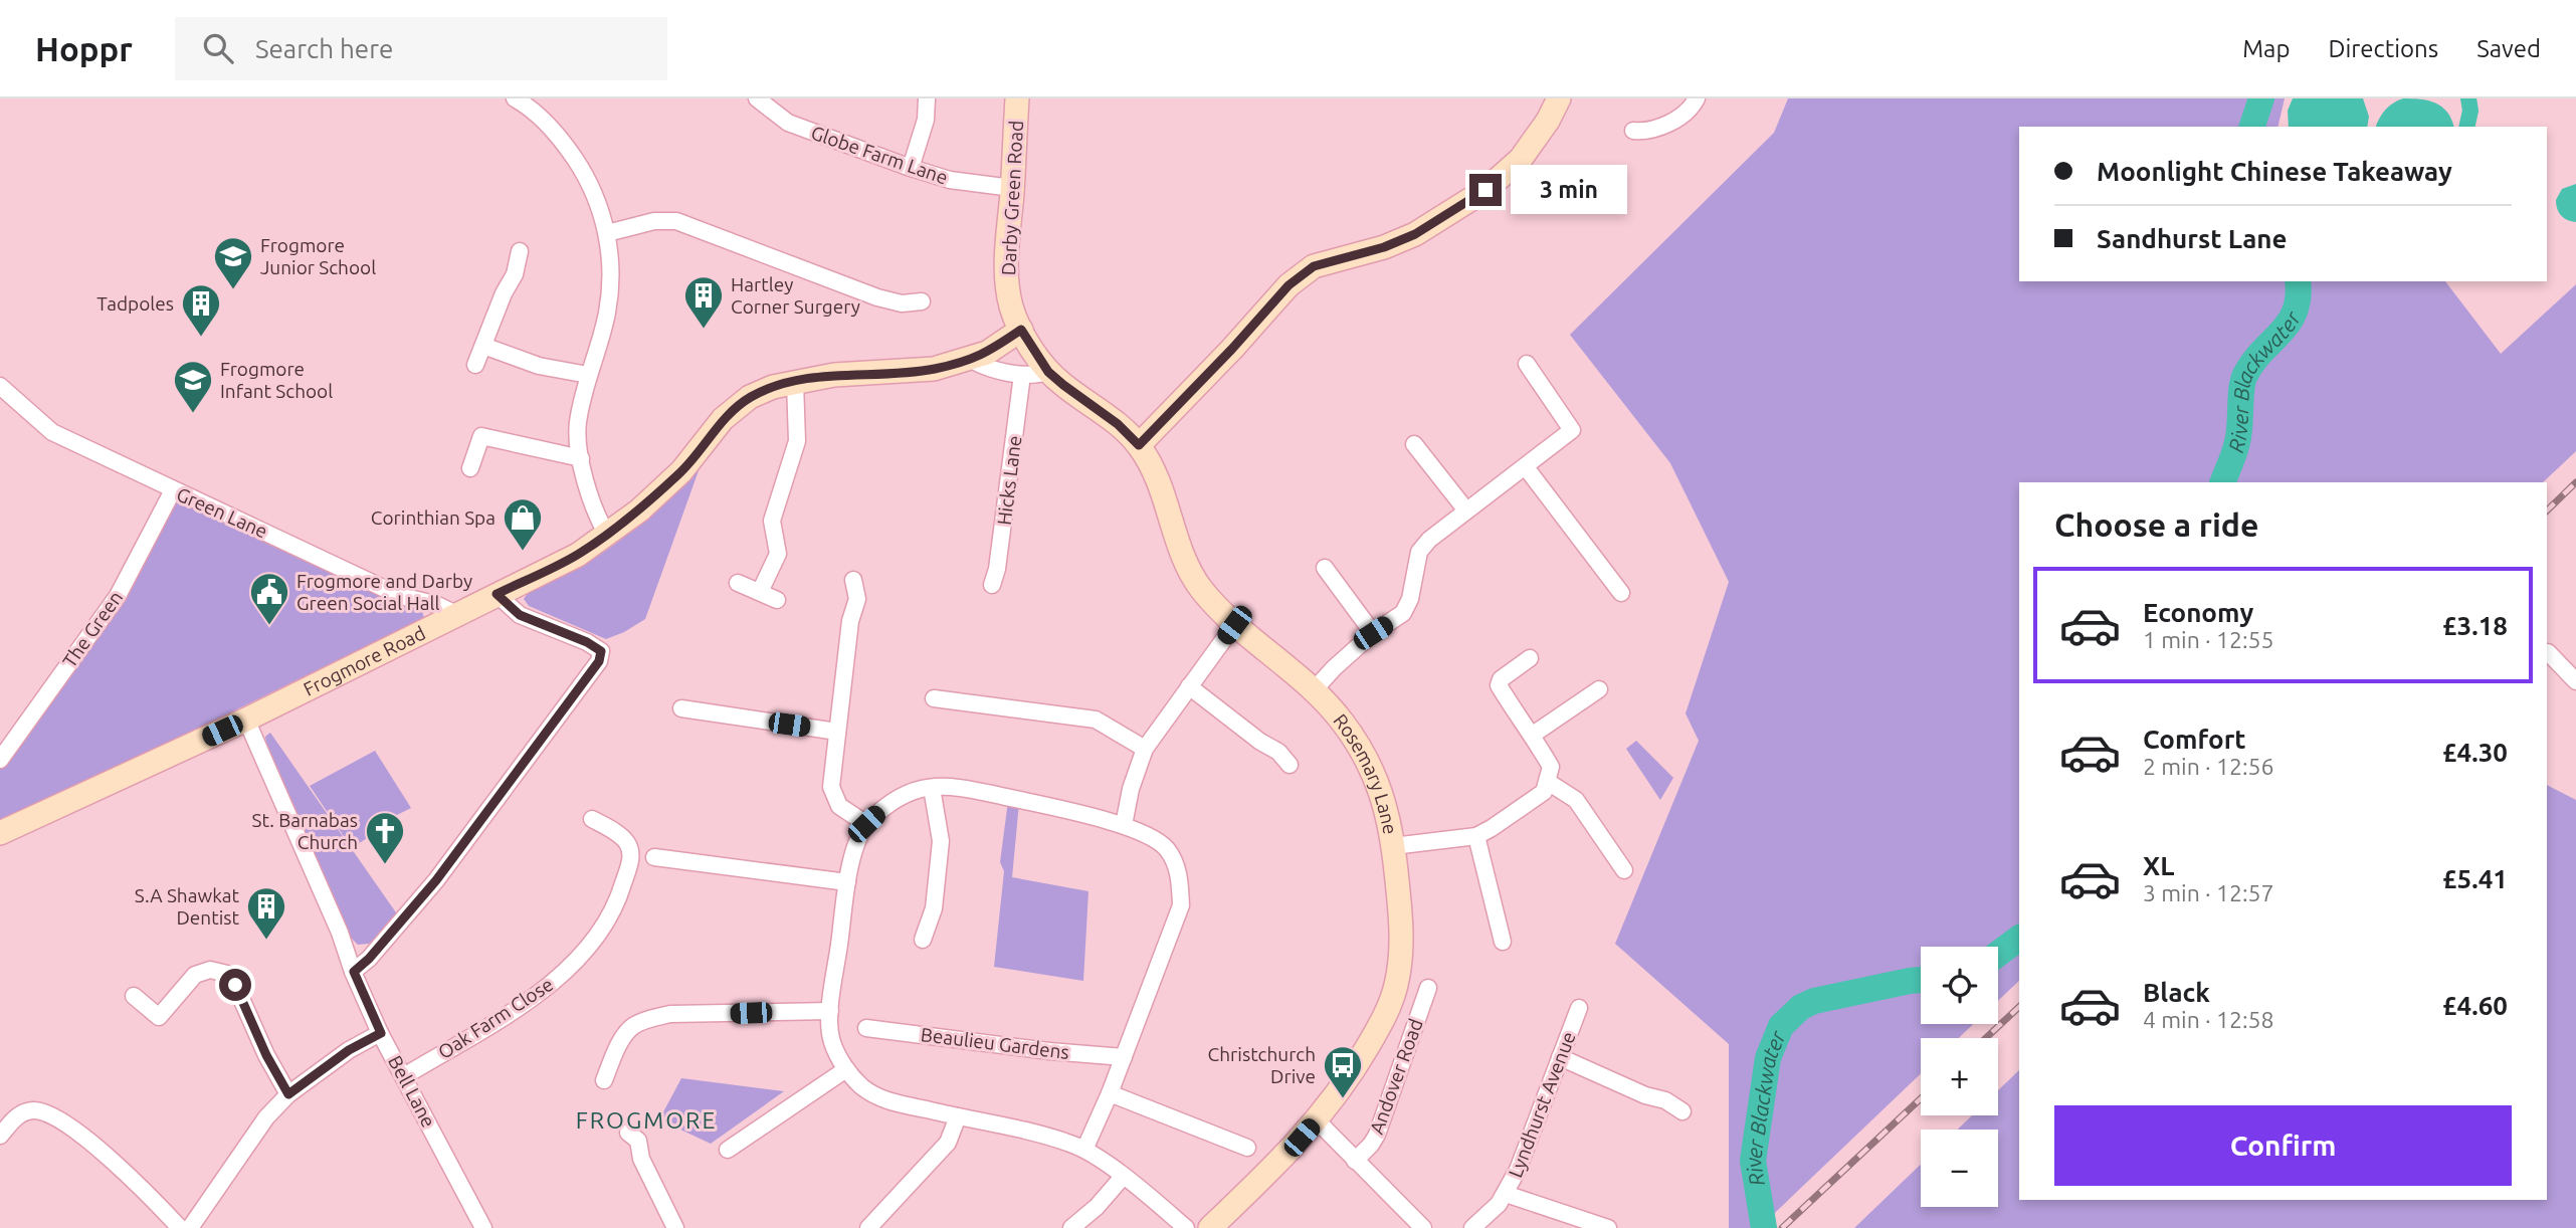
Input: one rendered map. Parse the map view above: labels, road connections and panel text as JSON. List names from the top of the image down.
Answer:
{
  "streets": {
    "street": [
      "Globe Farm Lane",
      "Darby Green Road",
      "Hicks Lane",
      "Green Lane",
      "The Green",
      "Frogmore Road",
      "Rosemary Lane",
      "Oak Farm Close",
      "Beaulieu Gardens",
      "Andover Road",
      "Bell Lane",
      "Lyndhurst Avenue"
    ]
  },
  "crossings": [
    ["Globe Farm Lane", "Darby Green Road"],
    ["Darby Green Road", "Frogmore Road"],
    ["Darby Green Road", "Rosemary Lane"],
    ["Green Lane", "The Green"],
    ["Green Lane", "Frogmore Road"],
    ["Frogmore Road", "Bell Lane"],
    ["Oak Farm Close", "Bell Lane"]
  ],
  "districts": ["FROGMORE"],
  "water": ["River Blackwater"],
  "places": {
    "school or university": ["Frogmore Junior School", "Frogmore Infant School"],
    "building": ["Hartley Corner Surgery", "Tadpoles", "S.A Shawkat Dentist"],
    "shop": ["Corinthian Spa"],
    "public building": ["Frogmore and Darby Green Social Hall"],
    "church": ["St. Barnabas Church"],
    "bus stop": ["Christchurch Drive"]
  },
  "page": {
    "header": "Hoppr",
    "search": "Search here",
    "nav": ["Map", "Directions", "Saved"],
    "banner": ["Moonlight Chinese Takeaway", "Sandhurst Lane"],
    "bubble": "3 min",
    "heading": "Choose a ride",
    "list": [
      {
        "name": "Economy",
        "note": "1 min · 12:55",
        "value": "£3.18"
      },
      {
        "name": "Comfort",
        "note": "2 min · 12:56",
        "value": "£4.30"
      },
      {
        "name": "XL",
        "note": "3 min · 12:57",
        "value": "£5.41"
      },
      {
        "name": "Black",
        "note": "4 min · 12:58",
        "value": "£4.60"
      }
    ],
    "map_buttons": ["+", "−"],
    "buttons": "Confirm"
  }
}
